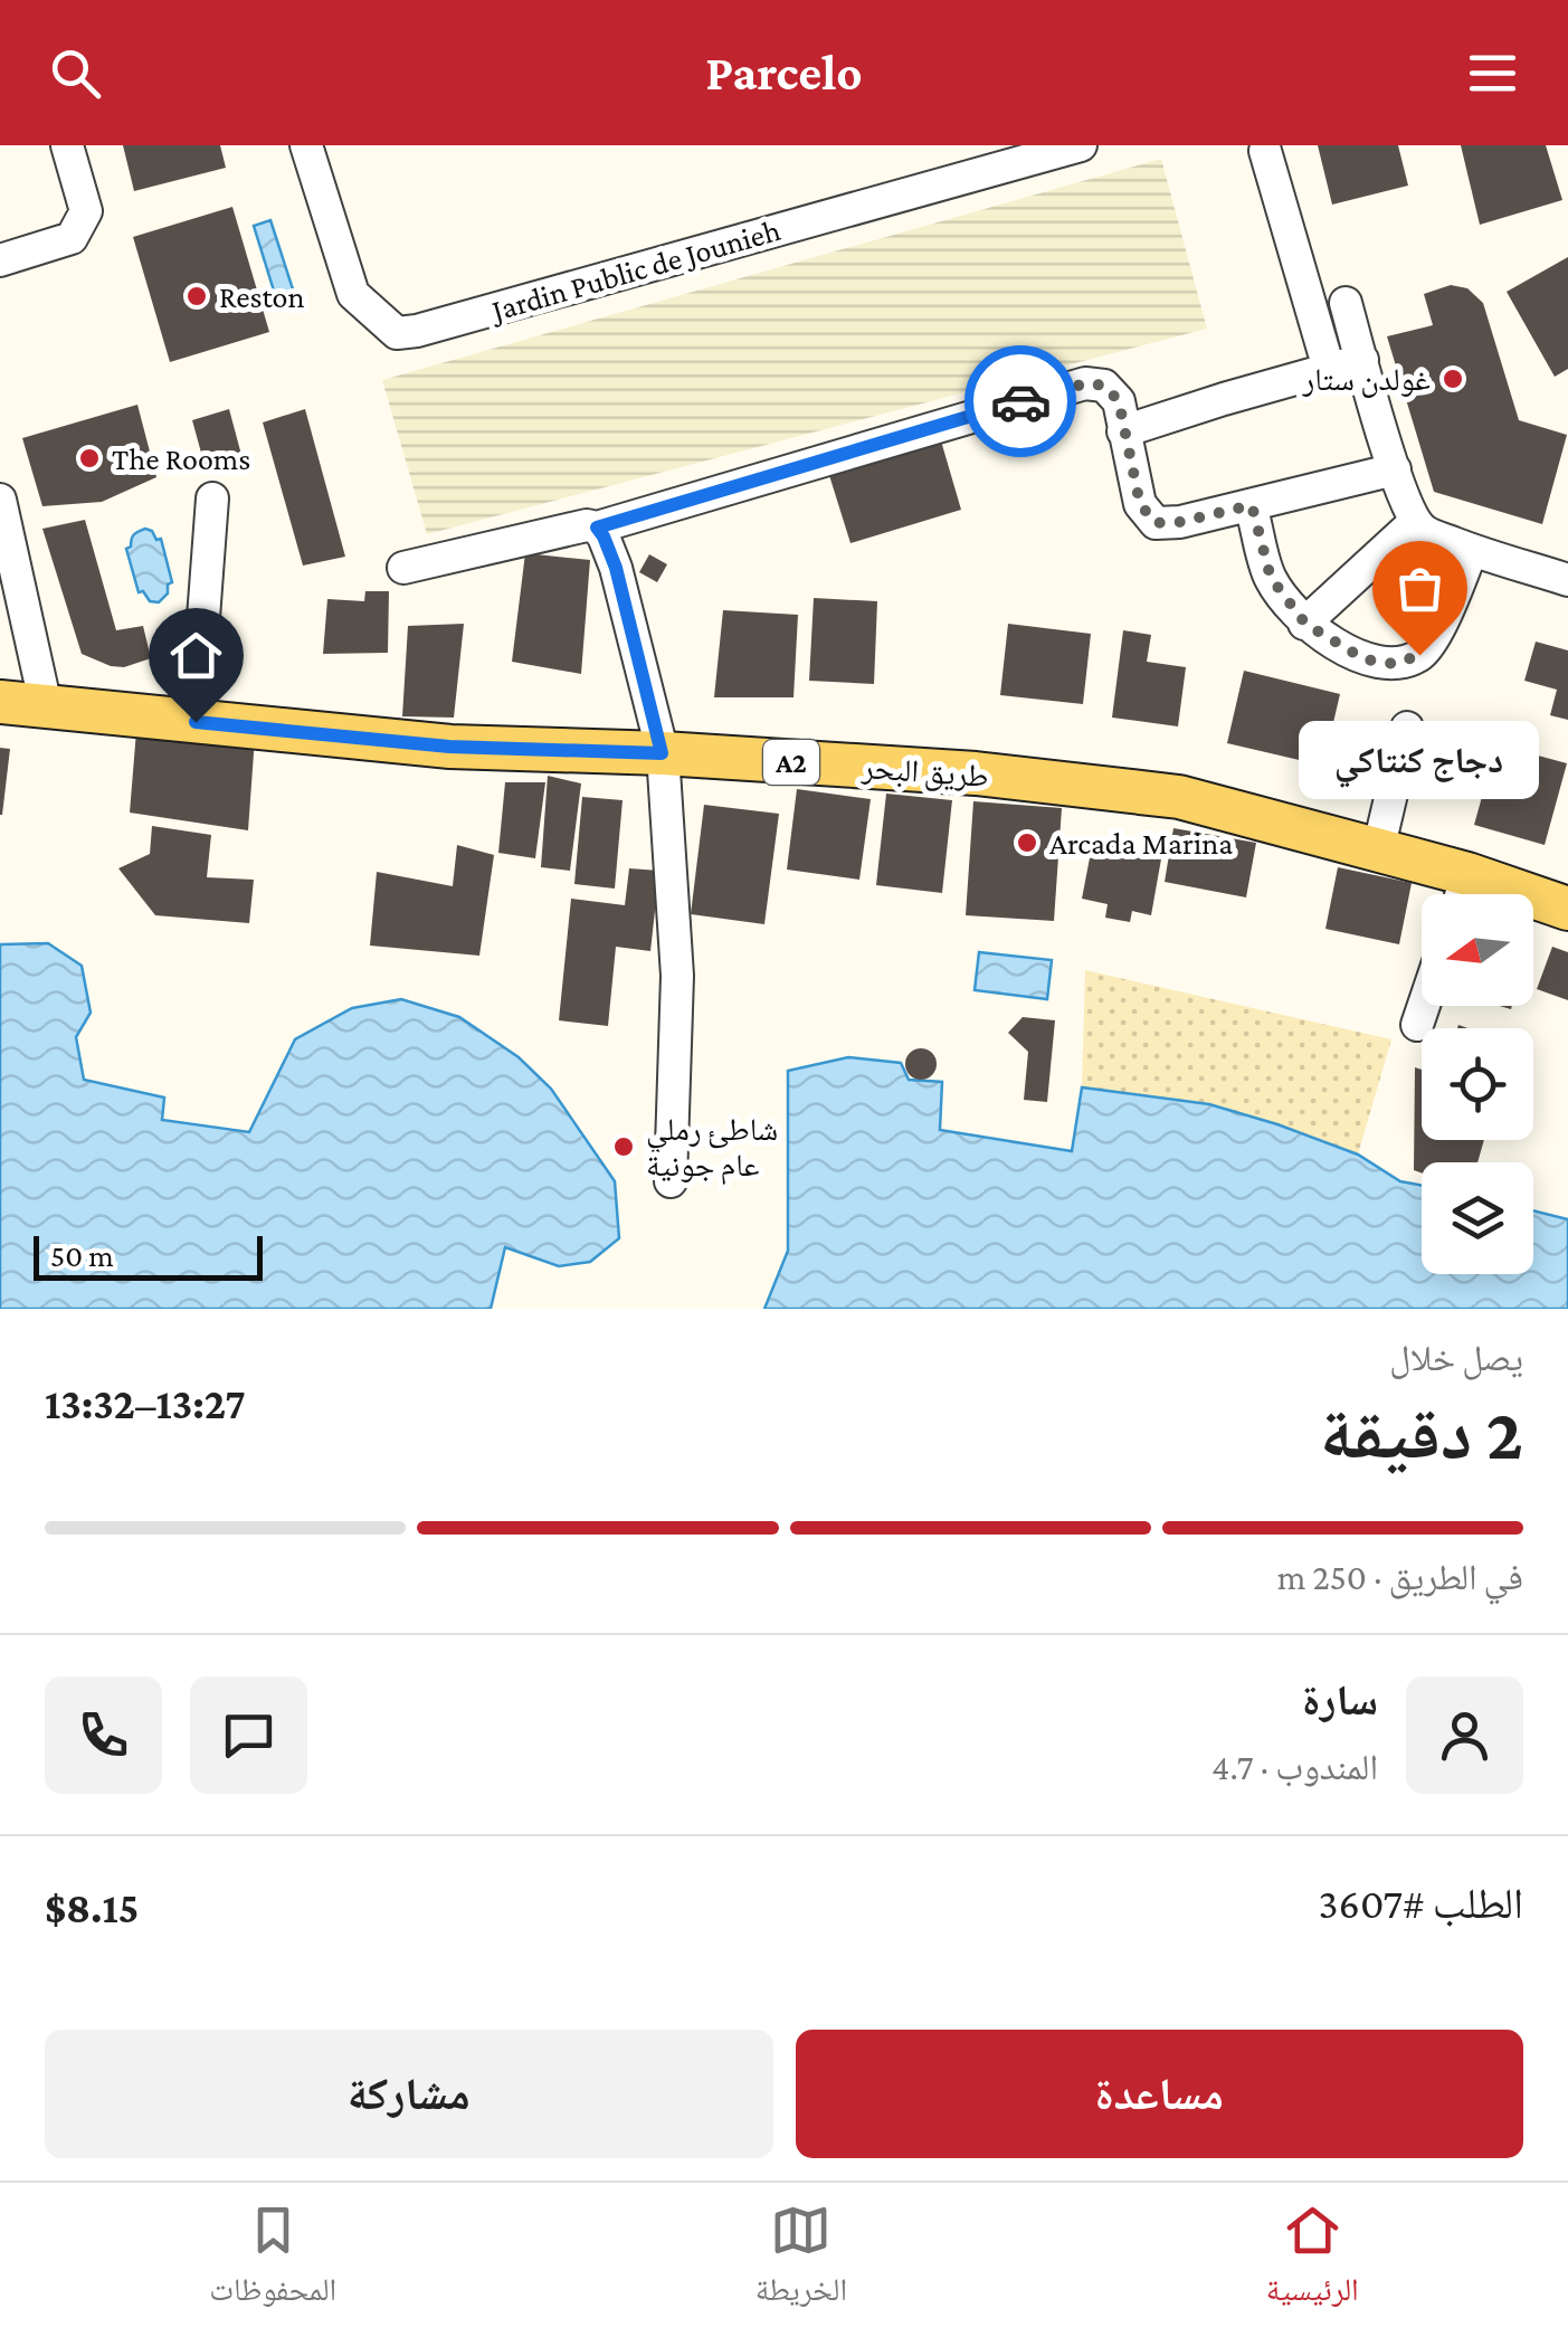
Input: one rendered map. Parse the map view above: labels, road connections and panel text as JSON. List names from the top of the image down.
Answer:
{
  "streets": {
    "main road": ["A2", "طريق البحر"],
    "street": ["Jardin Public de Jounieh"]
  },
  "places": [
    "Reston",
    "غولدن ستار",
    "The Rooms",
    "دجاج كنتاكي",
    "Arcada Marina",
    "شاطئ رملي عام جونية"
  ],
  "scale_bar": "50 m",
  "north": "left",
  "page": {
    "header": "Parcelo",
    "bubble": "دجاج كنتاكي",
    "scale": "50 m",
    "heading": ["2 دقيقة", "يصل خلال", "13:27–13:32"],
    "panel": [
      "سارة",
      "المندوب · 4.7",
      "الطلب #3607",
      "$8.15"
    ],
    "bar": "في الطريق · 250 m",
    "buttons": ["مساعدة", "مشاركة"],
    "tabs": ["الرئيسية", "الخريطة", "المحفوظات"]
  }
}
